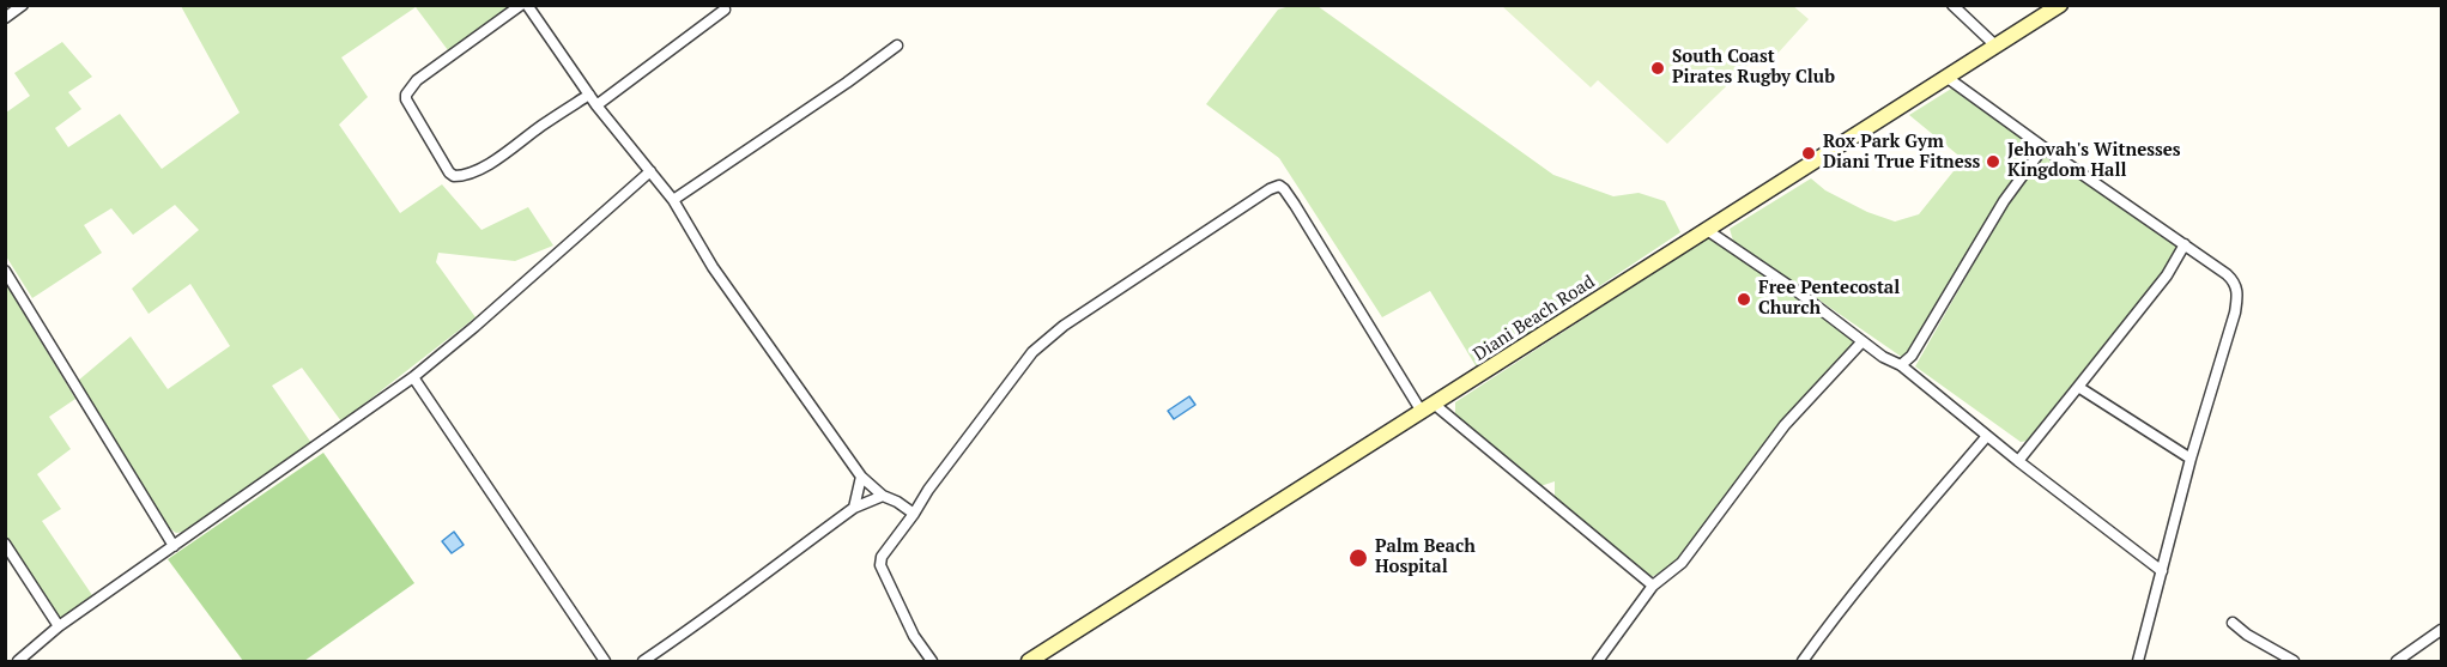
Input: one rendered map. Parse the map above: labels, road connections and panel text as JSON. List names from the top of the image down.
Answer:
{
  "streets": {
    "main road": ["Diani Beach Road"]
  },
  "places": [
    "South Coast Pirates Rugby Club",
    "Rox Park Gym Diani True Fitness",
    "Jehovah's Witnesses Kingdom Hall",
    "Free Pentecostal Church",
    "Palm Beach Hospital"
  ]
}
